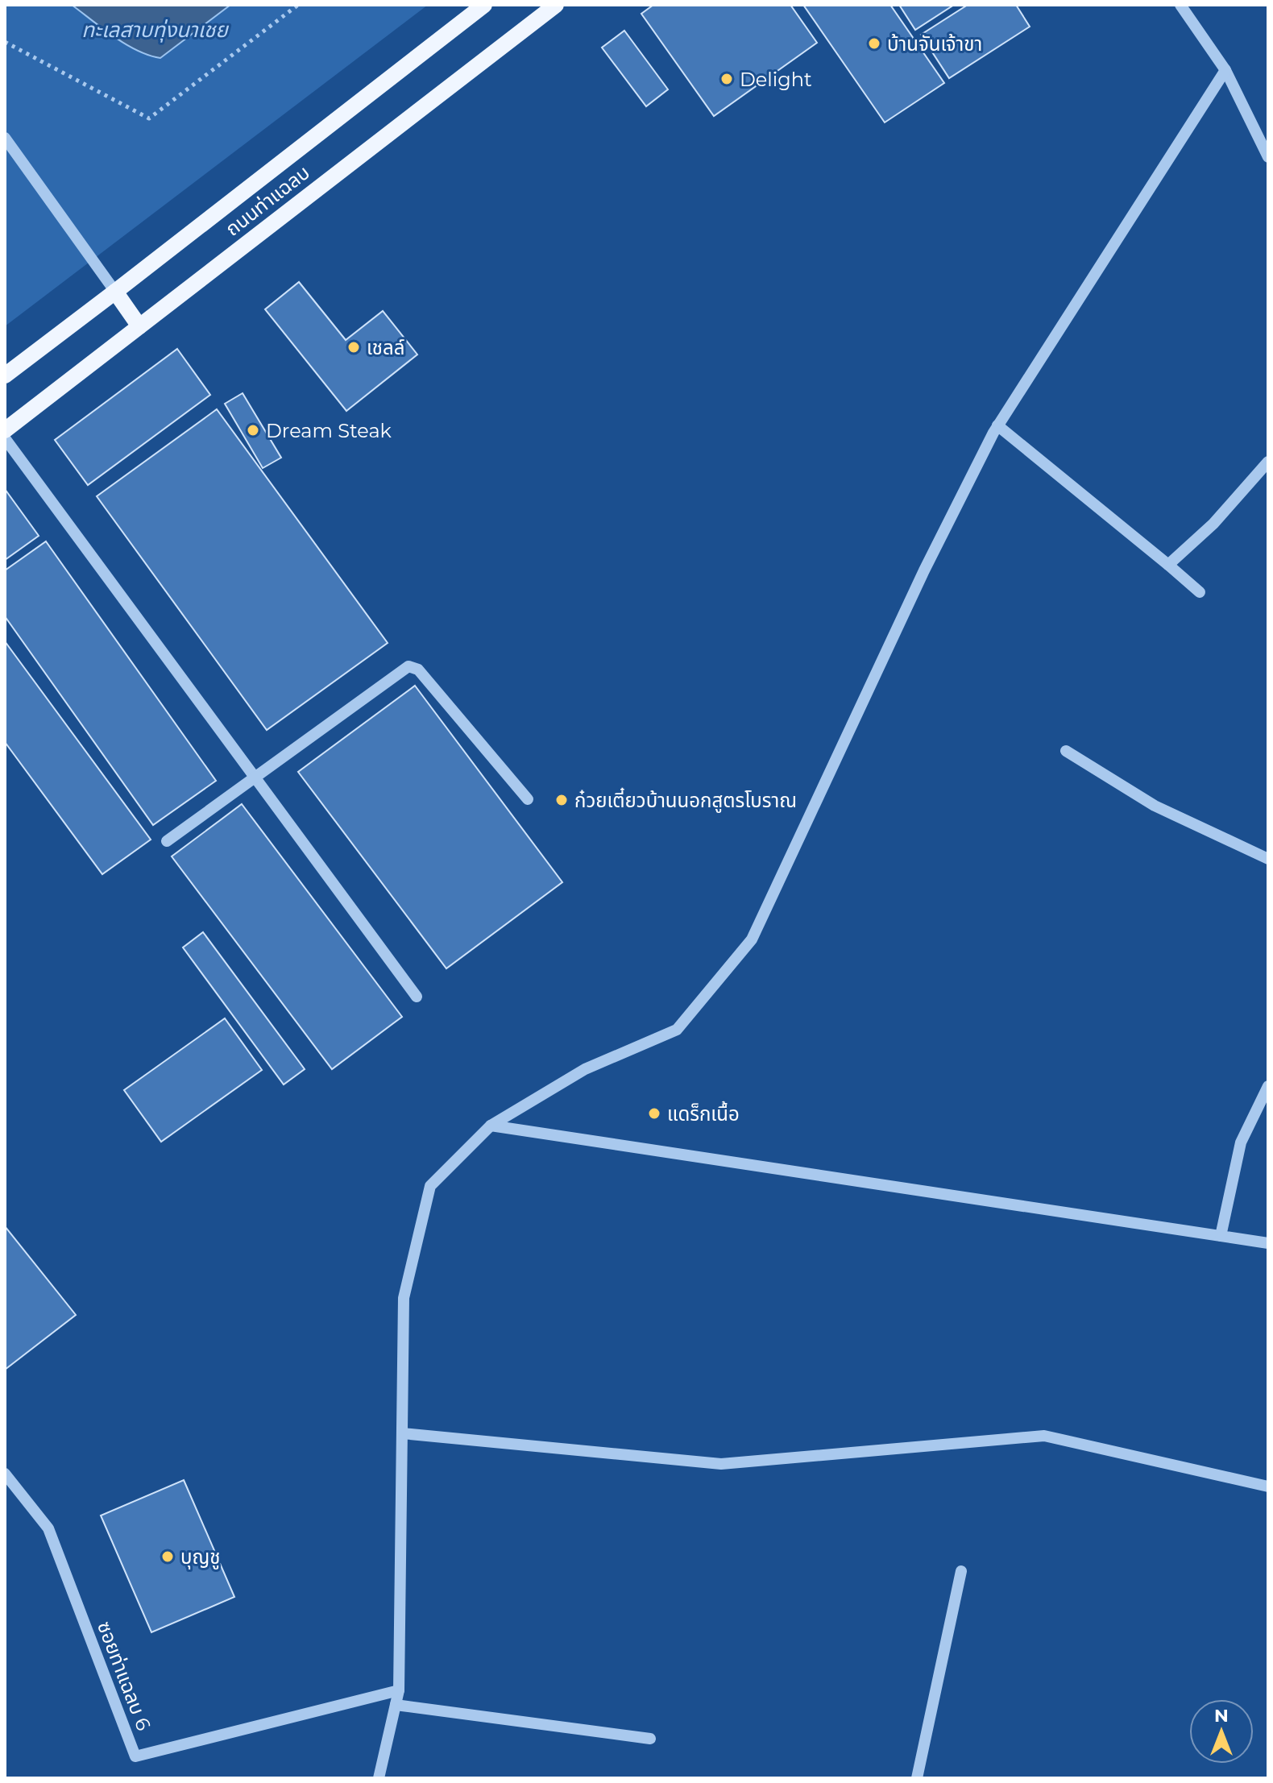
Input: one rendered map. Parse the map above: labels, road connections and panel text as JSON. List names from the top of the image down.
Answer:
{
  "streets": {
    "main road": ["ถนนท่าแฉลบ"],
    "street": ["ซอยท่าแฉลบ 6"]
  },
  "water": ["ทะเลสาบทุ่งนาเชย"],
  "places": [
    "บ้านจันเจ้าขา",
    "Delight",
    "เชลล์",
    "Dream Steak",
    "ก๋วยเตี๋ยวบ้านนอกสูตรโบราณ",
    "แดร็กเนื้อ",
    "บุญชู"
  ],
  "north": "top"
}
